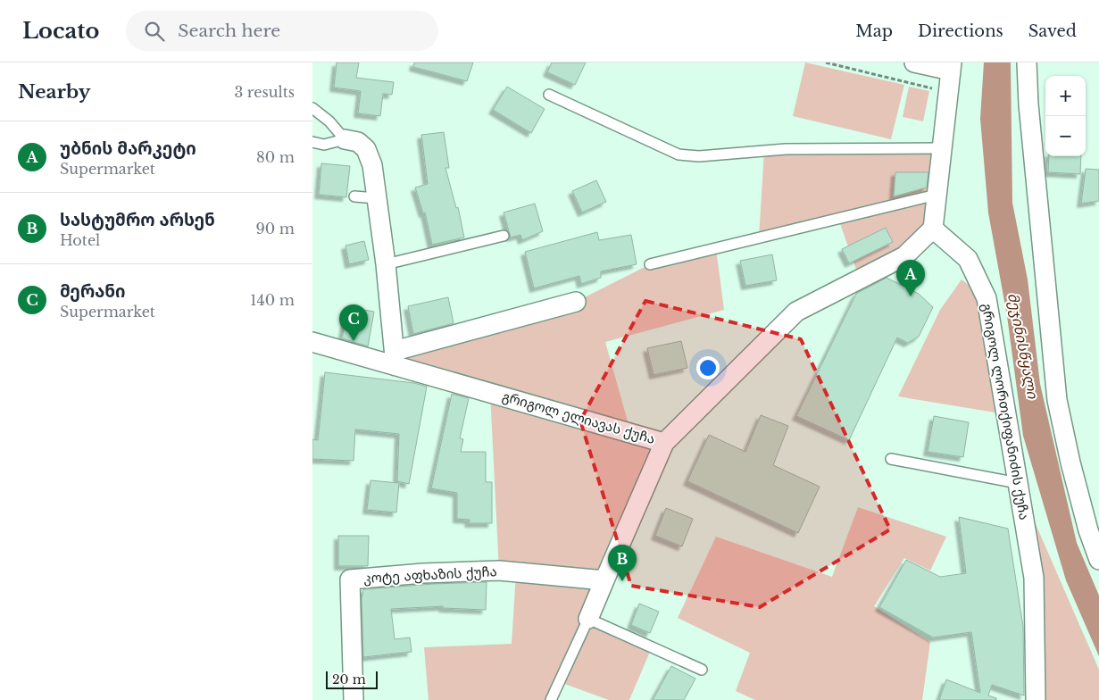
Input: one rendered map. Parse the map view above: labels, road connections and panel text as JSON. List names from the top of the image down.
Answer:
{
  "streets": {
    "street": ["გრიგოლ ლორთქიფანიძის ქუჩა", "გრიგოლ ელიავას ქუჩა", "კოტე აფხაზის ქუჩა"]
  },
  "crossings": [
    ["გრიგოლ ლორთქიფანიძის ქუჩა", "გრიგოლ ელიავას ქუჩა"]
  ],
  "water": ["მეჯინისწყალი"],
  "scale_bar": "20 m",
  "page": {
    "header": "Locato",
    "search": "Search here",
    "nav": ["Map", "Directions", "Saved"],
    "heading": ["Nearby", "3 results"],
    "map_buttons": ["+", "−"],
    "list": [
      {
        "mark": "A",
        "name": "უბნის მარკეტი",
        "note": "Supermarket",
        "value": "80 m"
      },
      {
        "mark": "B",
        "name": "სასტუმრო არსენ",
        "note": "Hotel",
        "value": "90 m"
      },
      {
        "mark": "C",
        "name": "მერანი",
        "note": "Supermarket",
        "value": "140 m"
      }
    ],
    "pins": ["A", "C", "B"],
    "scale": "20 m"
  }
}
